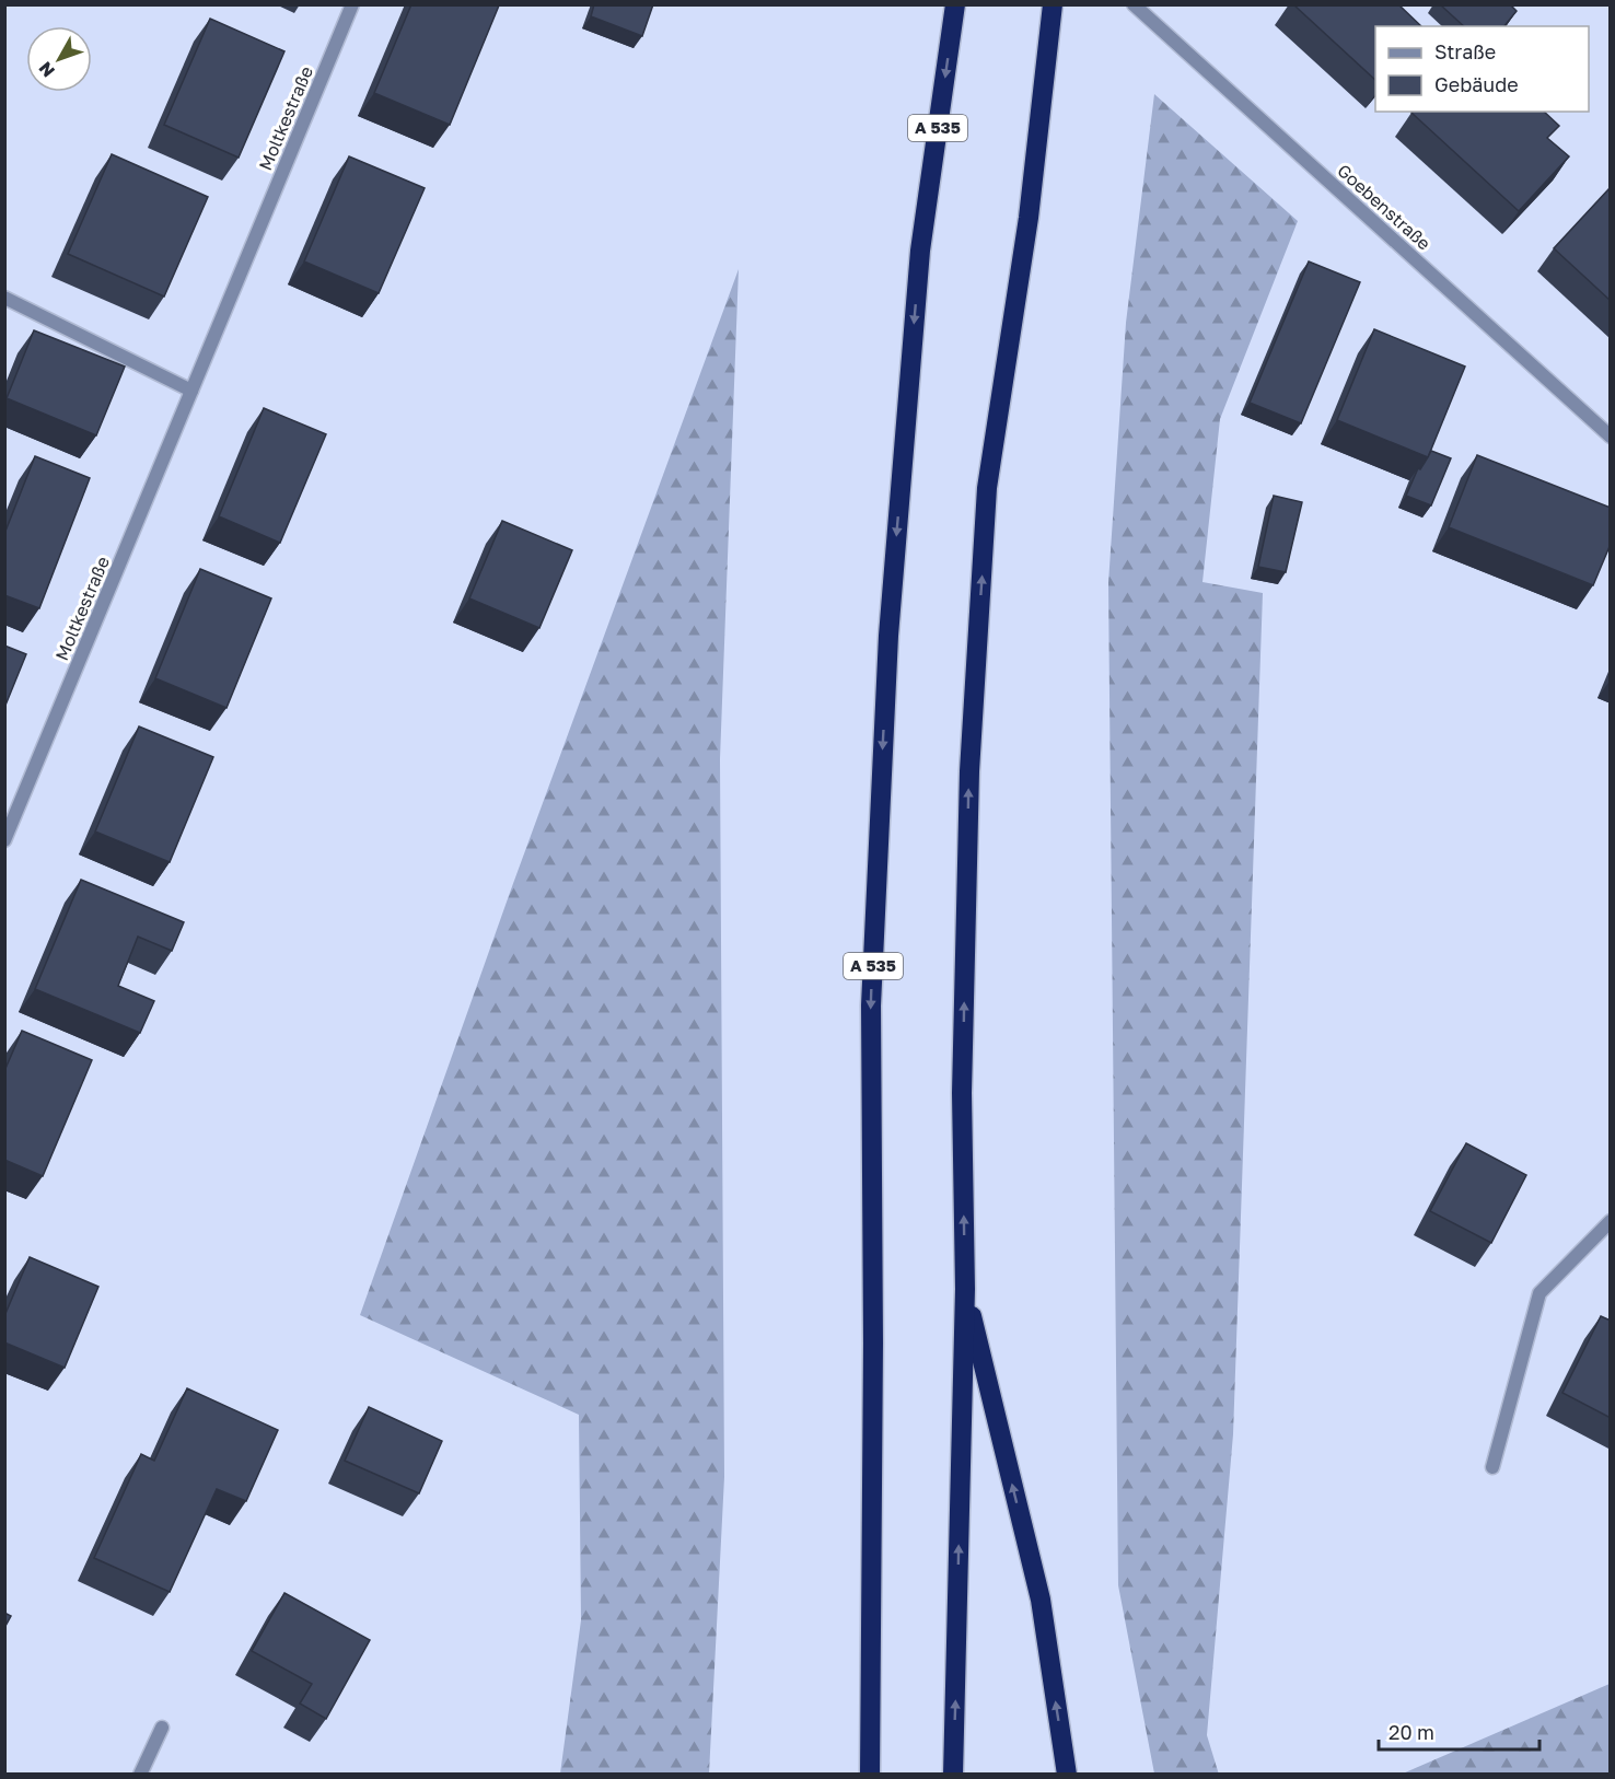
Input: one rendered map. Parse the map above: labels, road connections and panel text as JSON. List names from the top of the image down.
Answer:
{
  "streets": {
    "highway": ["A 535"],
    "street": ["Moltkestraße", "Goebenstraße"]
  },
  "legend": ["Straße", "Gebäude"],
  "scale_bar": "20 m",
  "north": "bottom left"
}
